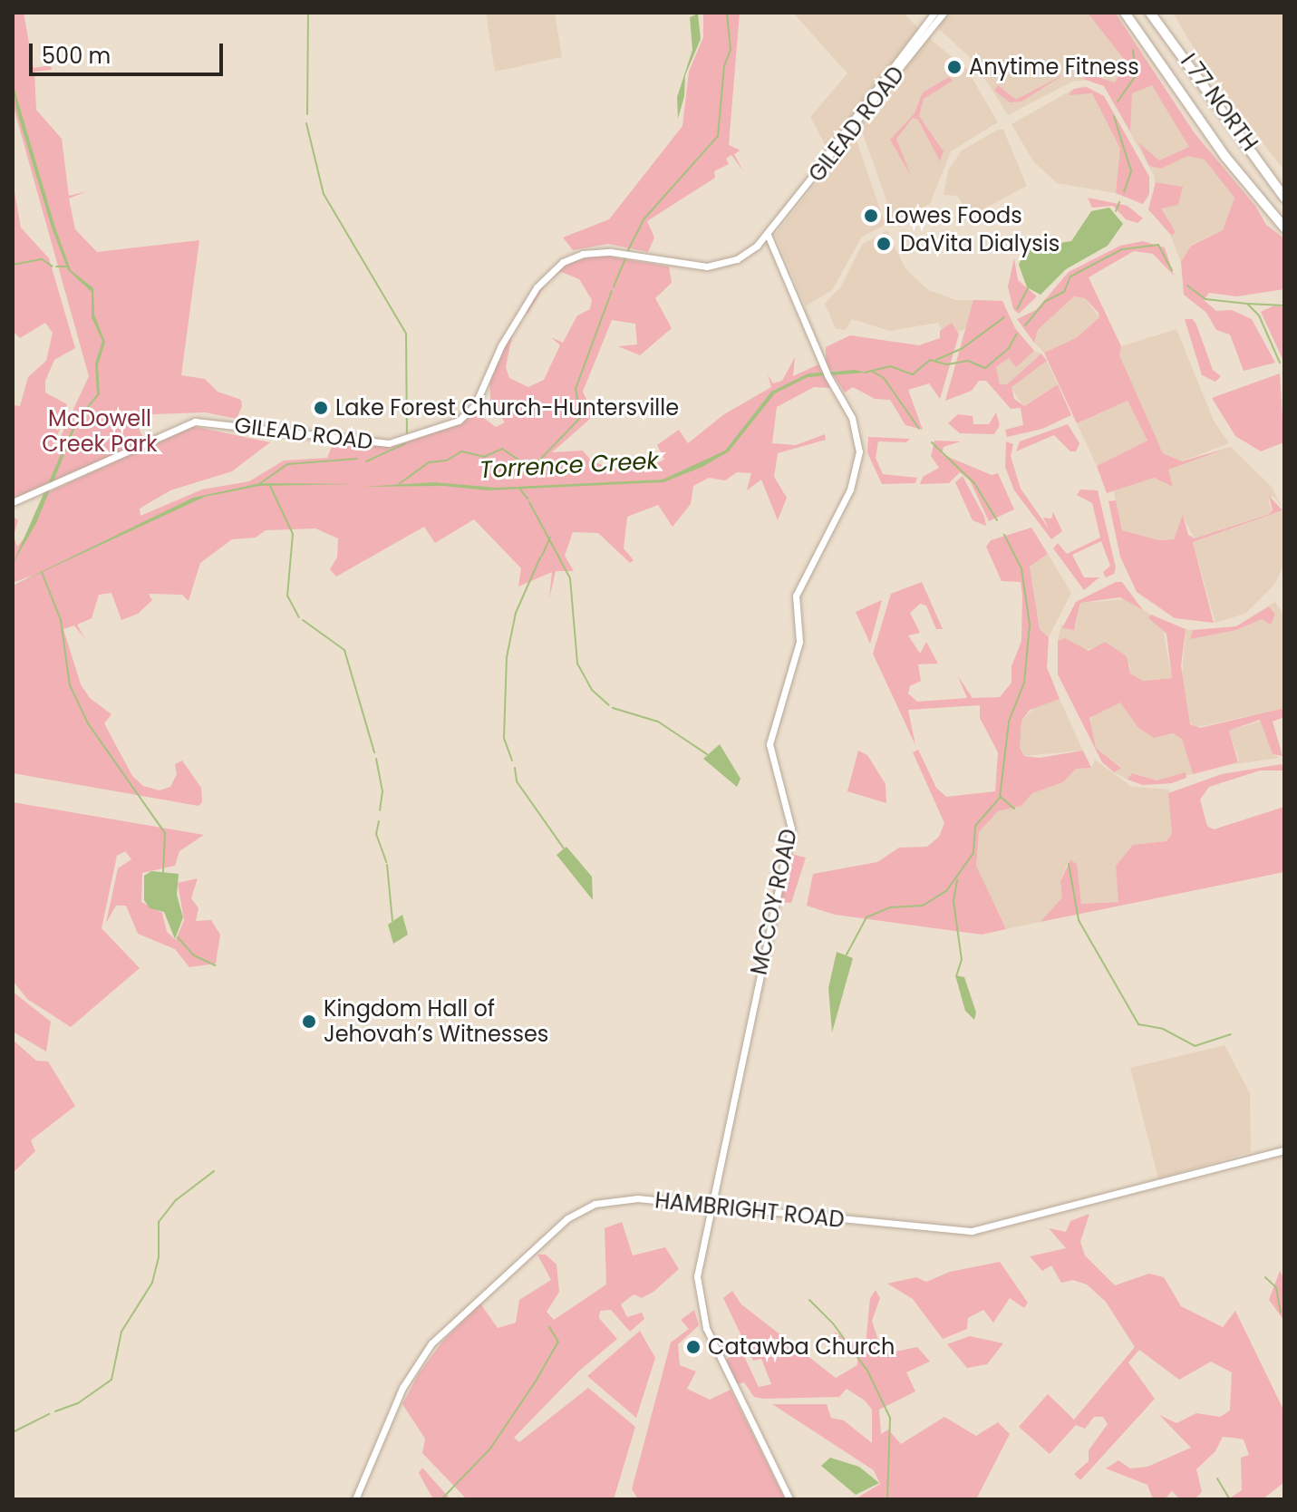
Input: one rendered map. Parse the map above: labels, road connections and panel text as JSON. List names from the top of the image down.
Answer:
{
  "streets": {
    "highway": ["I 77 NORTH"],
    "main road": ["GILEAD ROAD", "MCCOY ROAD", "HAMBRIGHT ROAD"]
  },
  "crossings": [
    ["GILEAD ROAD", "MCCOY ROAD"],
    ["MCCOY ROAD", "HAMBRIGHT ROAD"]
  ],
  "water": ["Torrence Creek"],
  "parks": ["McDowell Creek Park"],
  "places": [
    "Anytime Fitness",
    "Lowes Foods",
    "DaVita Dialysis",
    "Lake Forest Church-Huntersville",
    "Kingdom Hall of Jehovah’s Witnesses",
    "Catawba Church"
  ],
  "scale_bar": "500 m"
}
